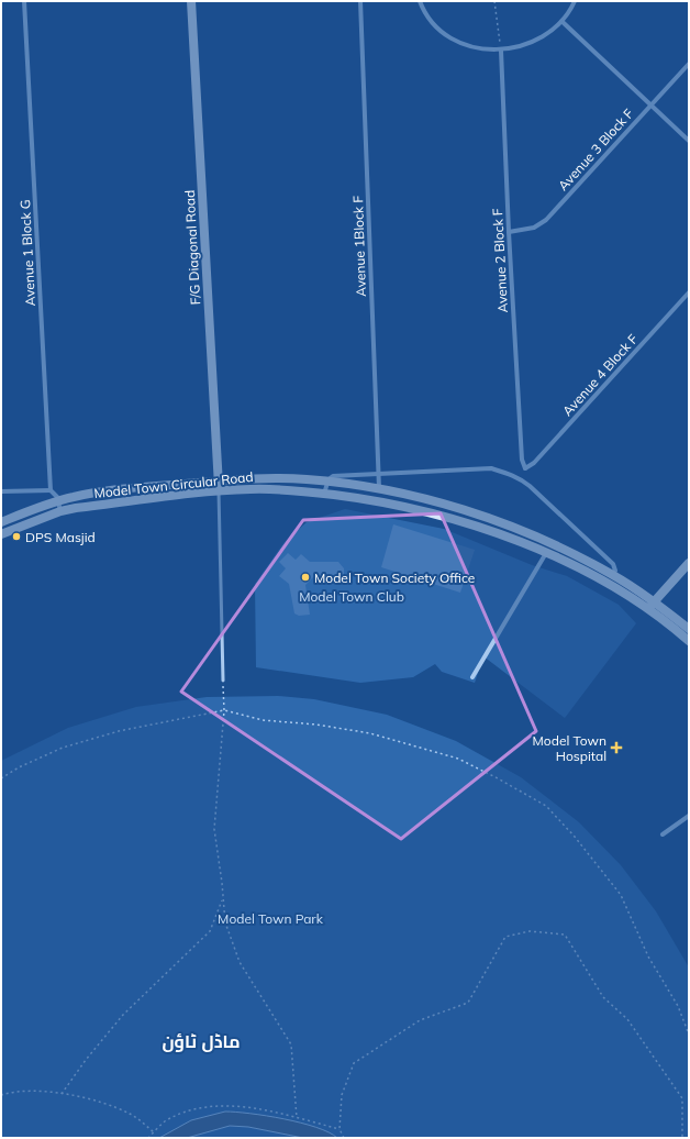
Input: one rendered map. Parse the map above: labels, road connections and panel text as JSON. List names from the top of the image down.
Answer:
{
  "streets": {
    "main road": ["F/G Diagonal Road", "Model Town Circular Road"],
    "street": [
      "Avenue 3 Block F",
      "Avenue 1Block F",
      "Avenue 1 Block G",
      "Avenue 2 Block F",
      "Avenue 4 Block F"
    ]
  },
  "crossings": [
    ["Avenue 3 Block F", "Avenue 2 Block F"],
    ["Avenue 1Block F", "Model Town Circular Road"],
    ["F/G Diagonal Road", "Model Town Circular Road"],
    ["Avenue 2 Block F", "Avenue 4 Block F"]
  ],
  "districts": ["ماڈل ٹاؤن"],
  "parks": ["Model Town Club", "Model Town Park"],
  "places": {
    "other": ["DPS Masjid", "Model Town Society Office"],
    "health": ["Model Town Hospital"]
  }
}
